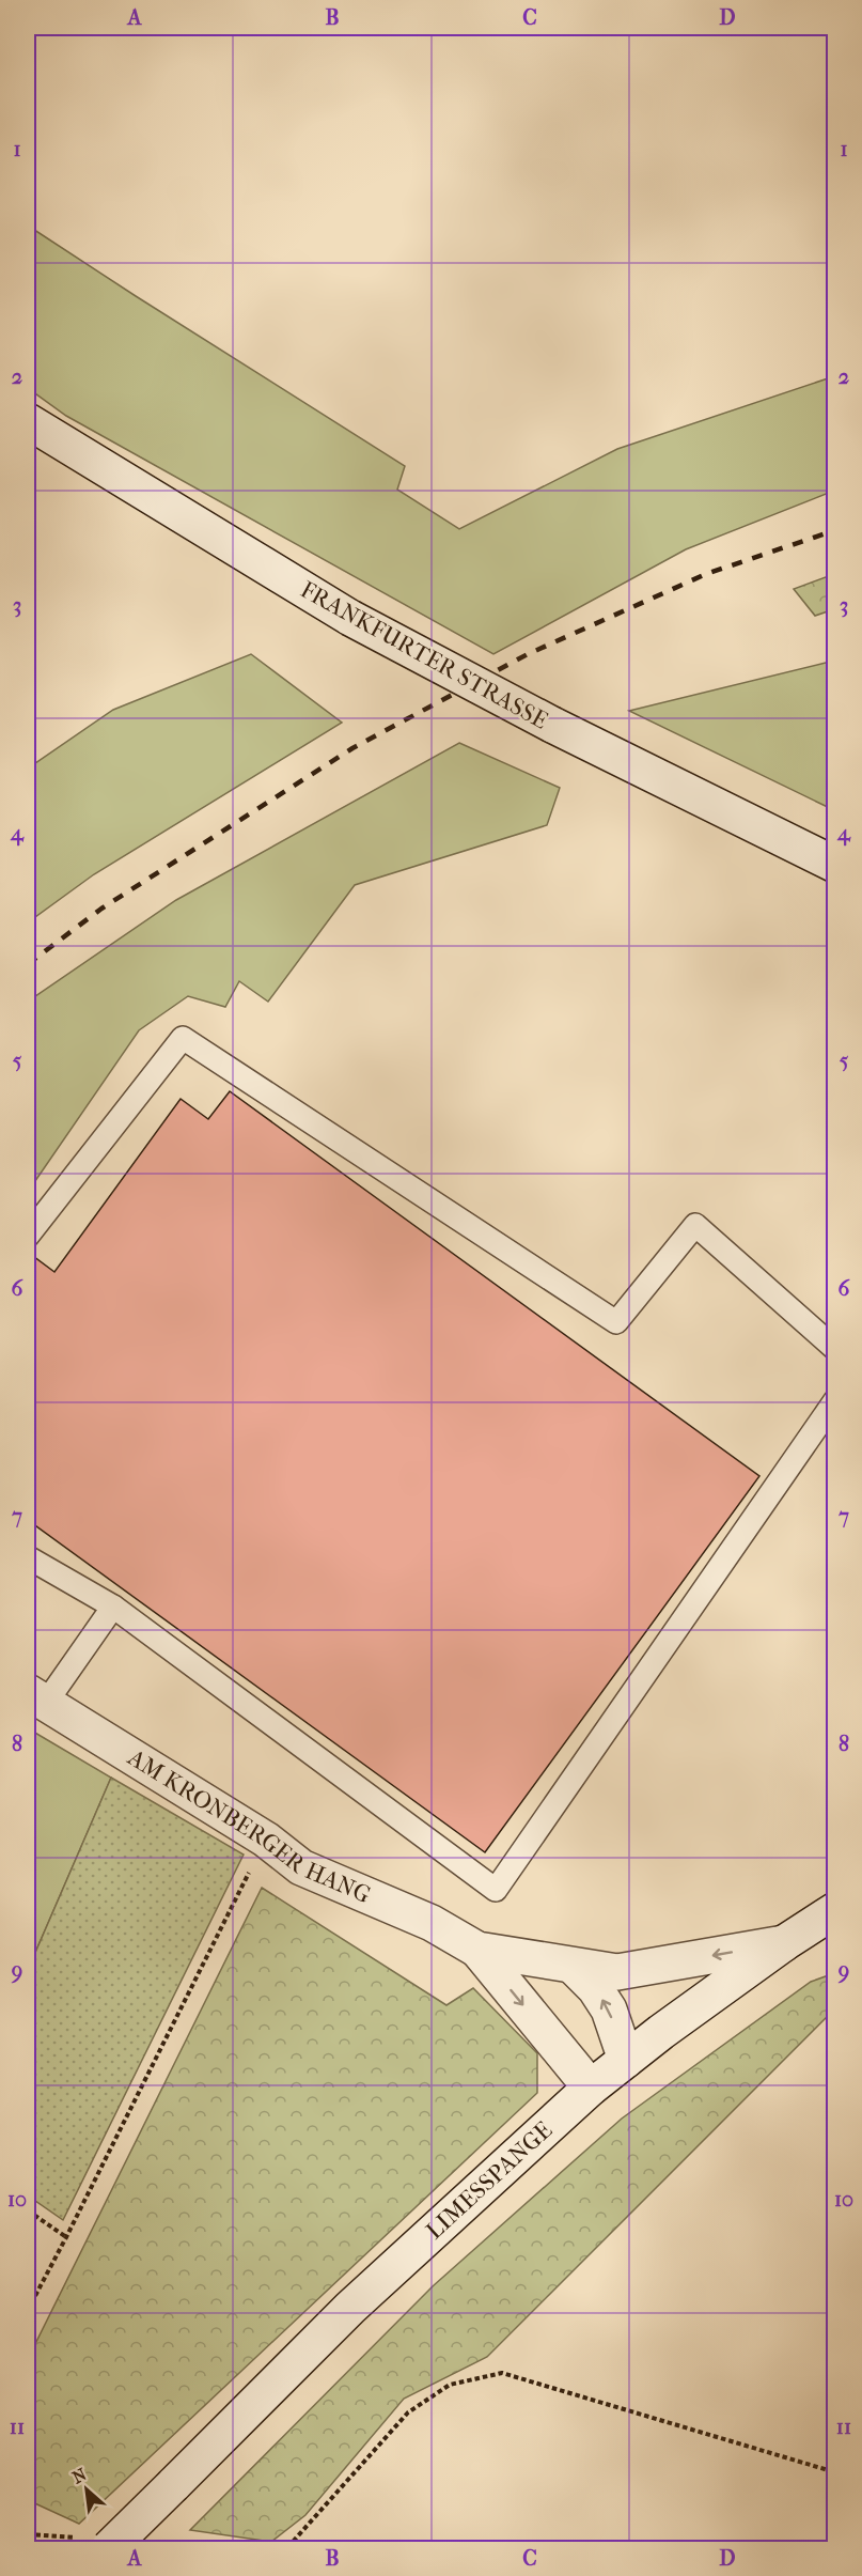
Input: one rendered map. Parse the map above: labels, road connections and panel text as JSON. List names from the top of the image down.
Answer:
{
  "streets": {
    "main road": ["FRANKFURTER STRASSE", "AM KRONBERGER HANG", "LIMESSPANGE"]
  },
  "crossings": [
    ["AM KRONBERGER HANG", "LIMESSPANGE"]
  ],
  "north": "top left",
  "grid": {
    "columns": [
      "A",
      "B",
      "C",
      "D"
    ],
    "rows": [
      "1",
      "2",
      "3",
      "4",
      "5",
      "6",
      "7",
      "8",
      "9",
      "10",
      "11"
    ]
  }
}
